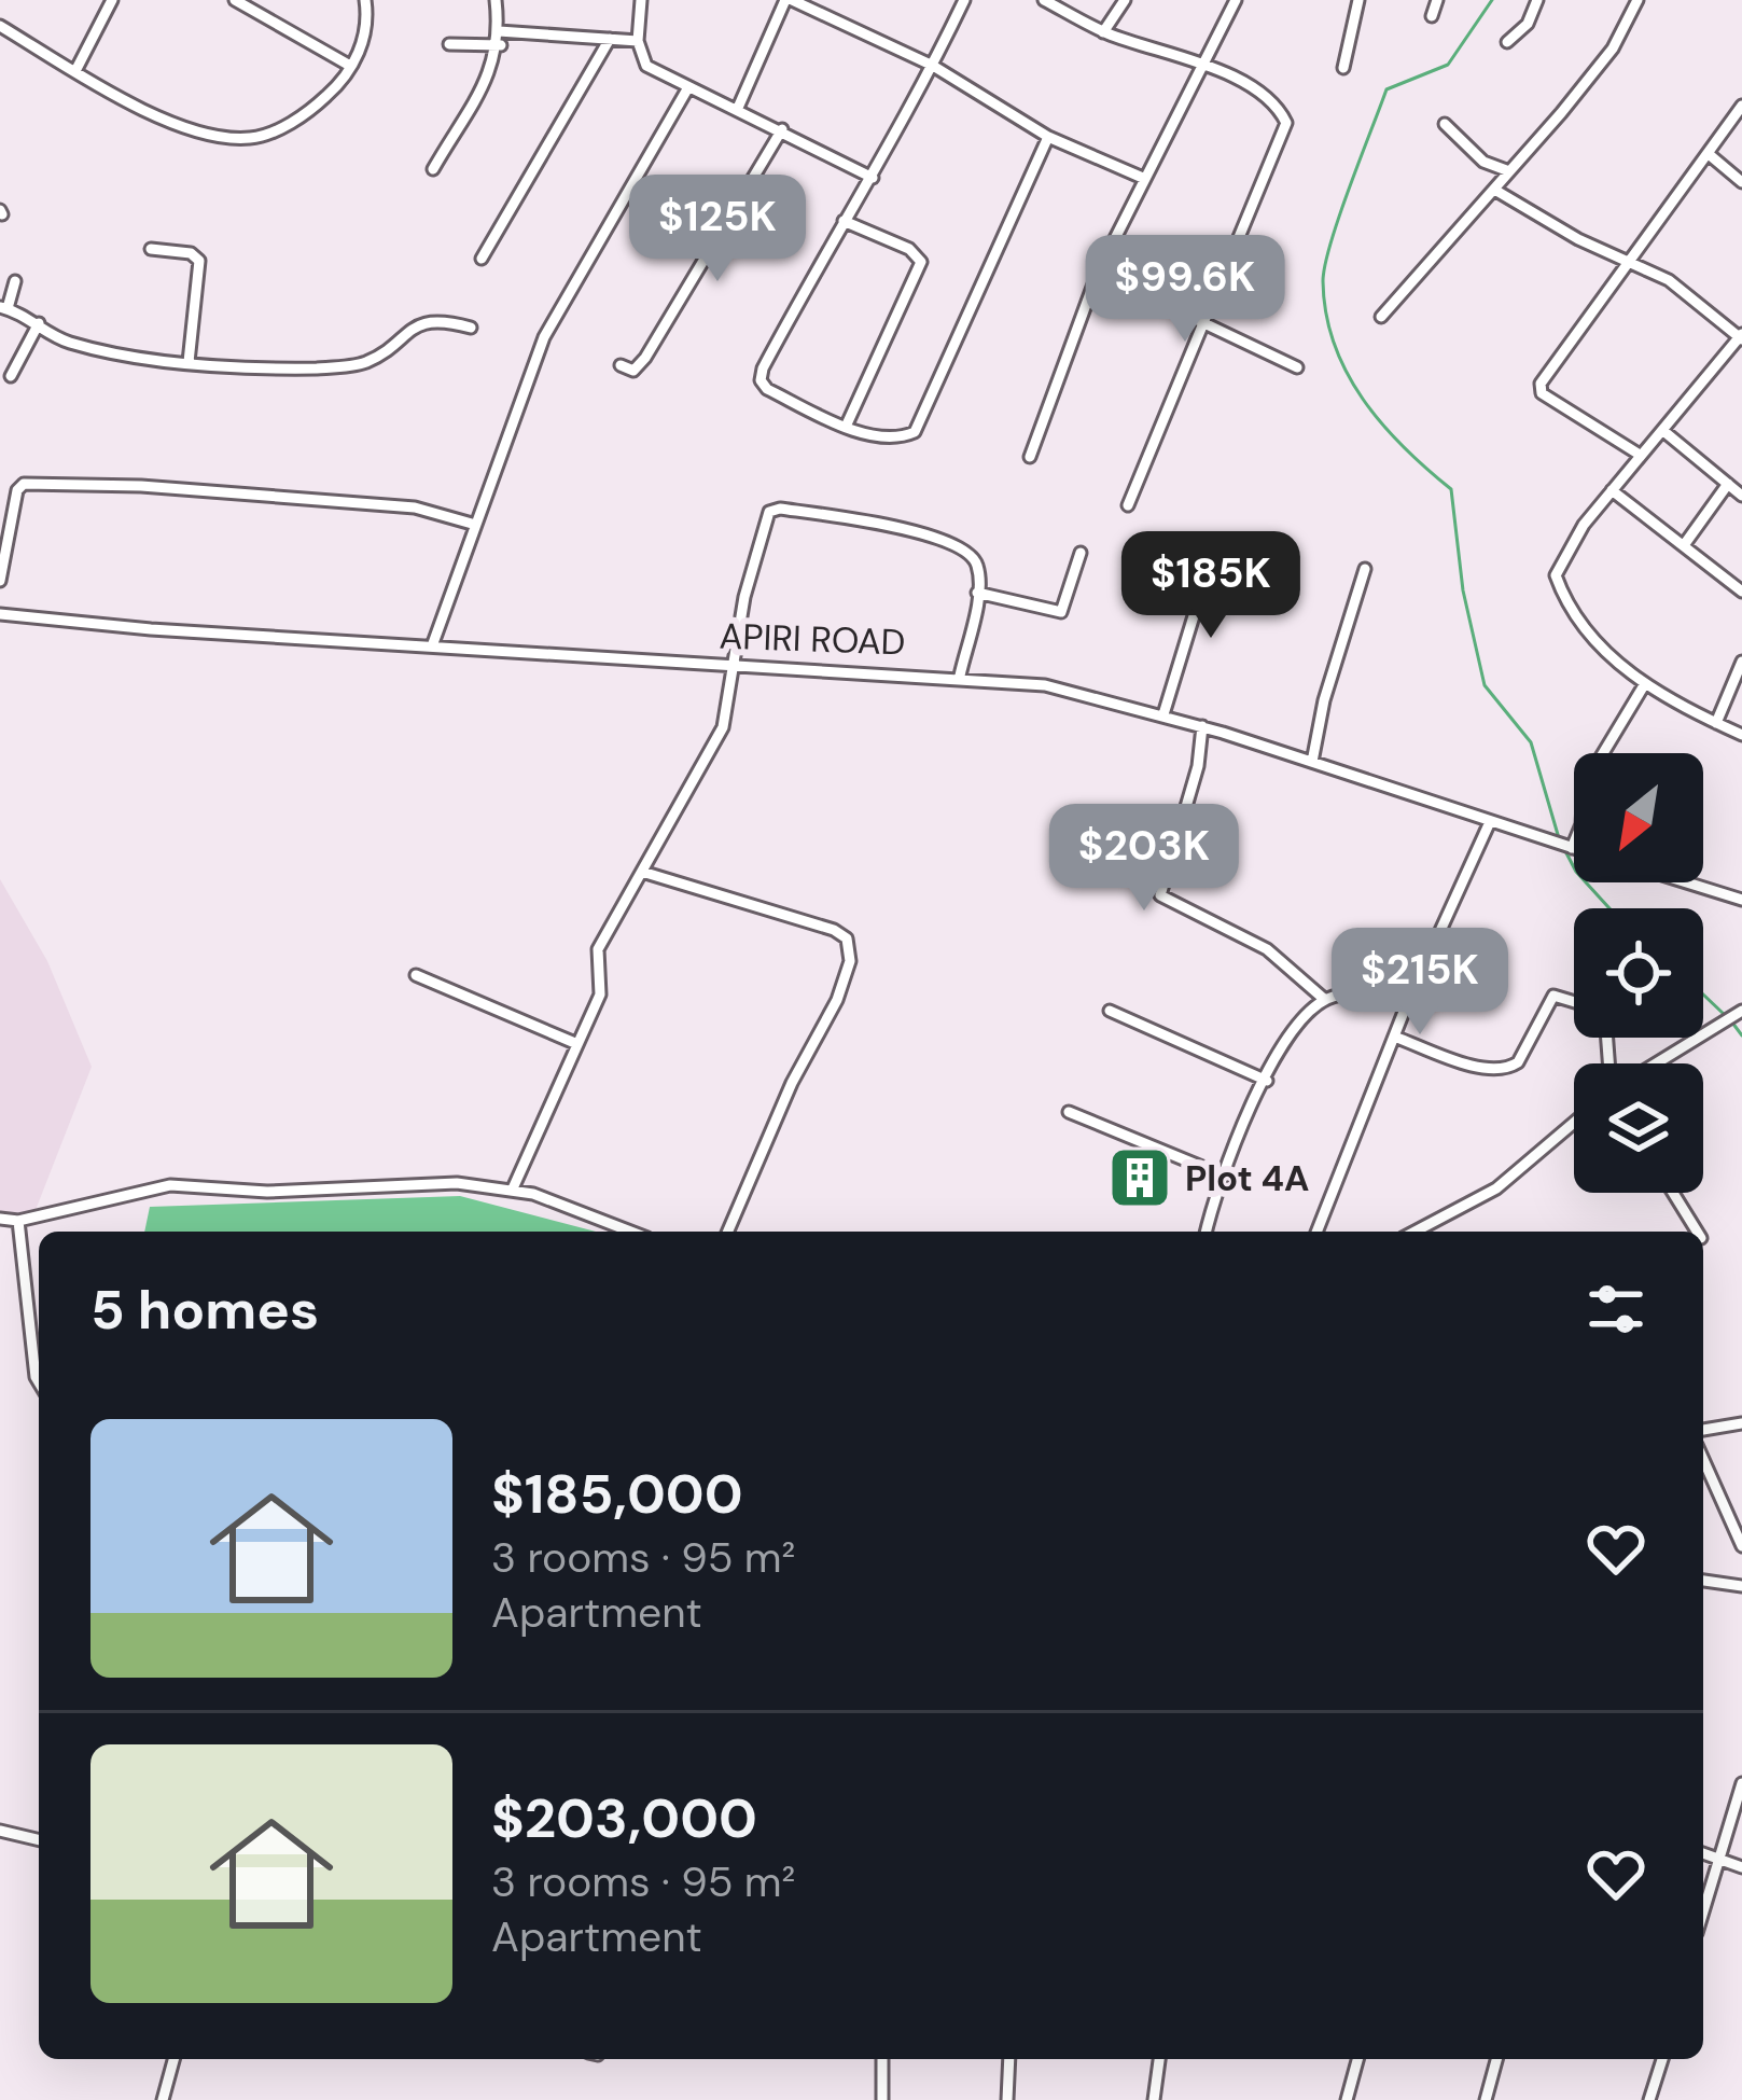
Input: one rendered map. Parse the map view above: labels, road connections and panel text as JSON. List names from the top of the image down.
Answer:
{
  "streets": {
    "street": ["APIRI ROAD"]
  },
  "places": {
    "building": ["Plot 4A"]
  },
  "north": "bottom left",
  "page": {
    "price": [
      "$125K",
      "$99.6K",
      "$185K",
      "$203K",
      "$215K"
    ],
    "heading": "5 homes",
    "list": [
      {
        "name": "$185,000",
        "note": "3 rooms · 95 m² · Apartment"
      },
      {
        "name": "$203,000",
        "note": "3 rooms · 95 m² · Apartment"
      }
    ]
  }
}
